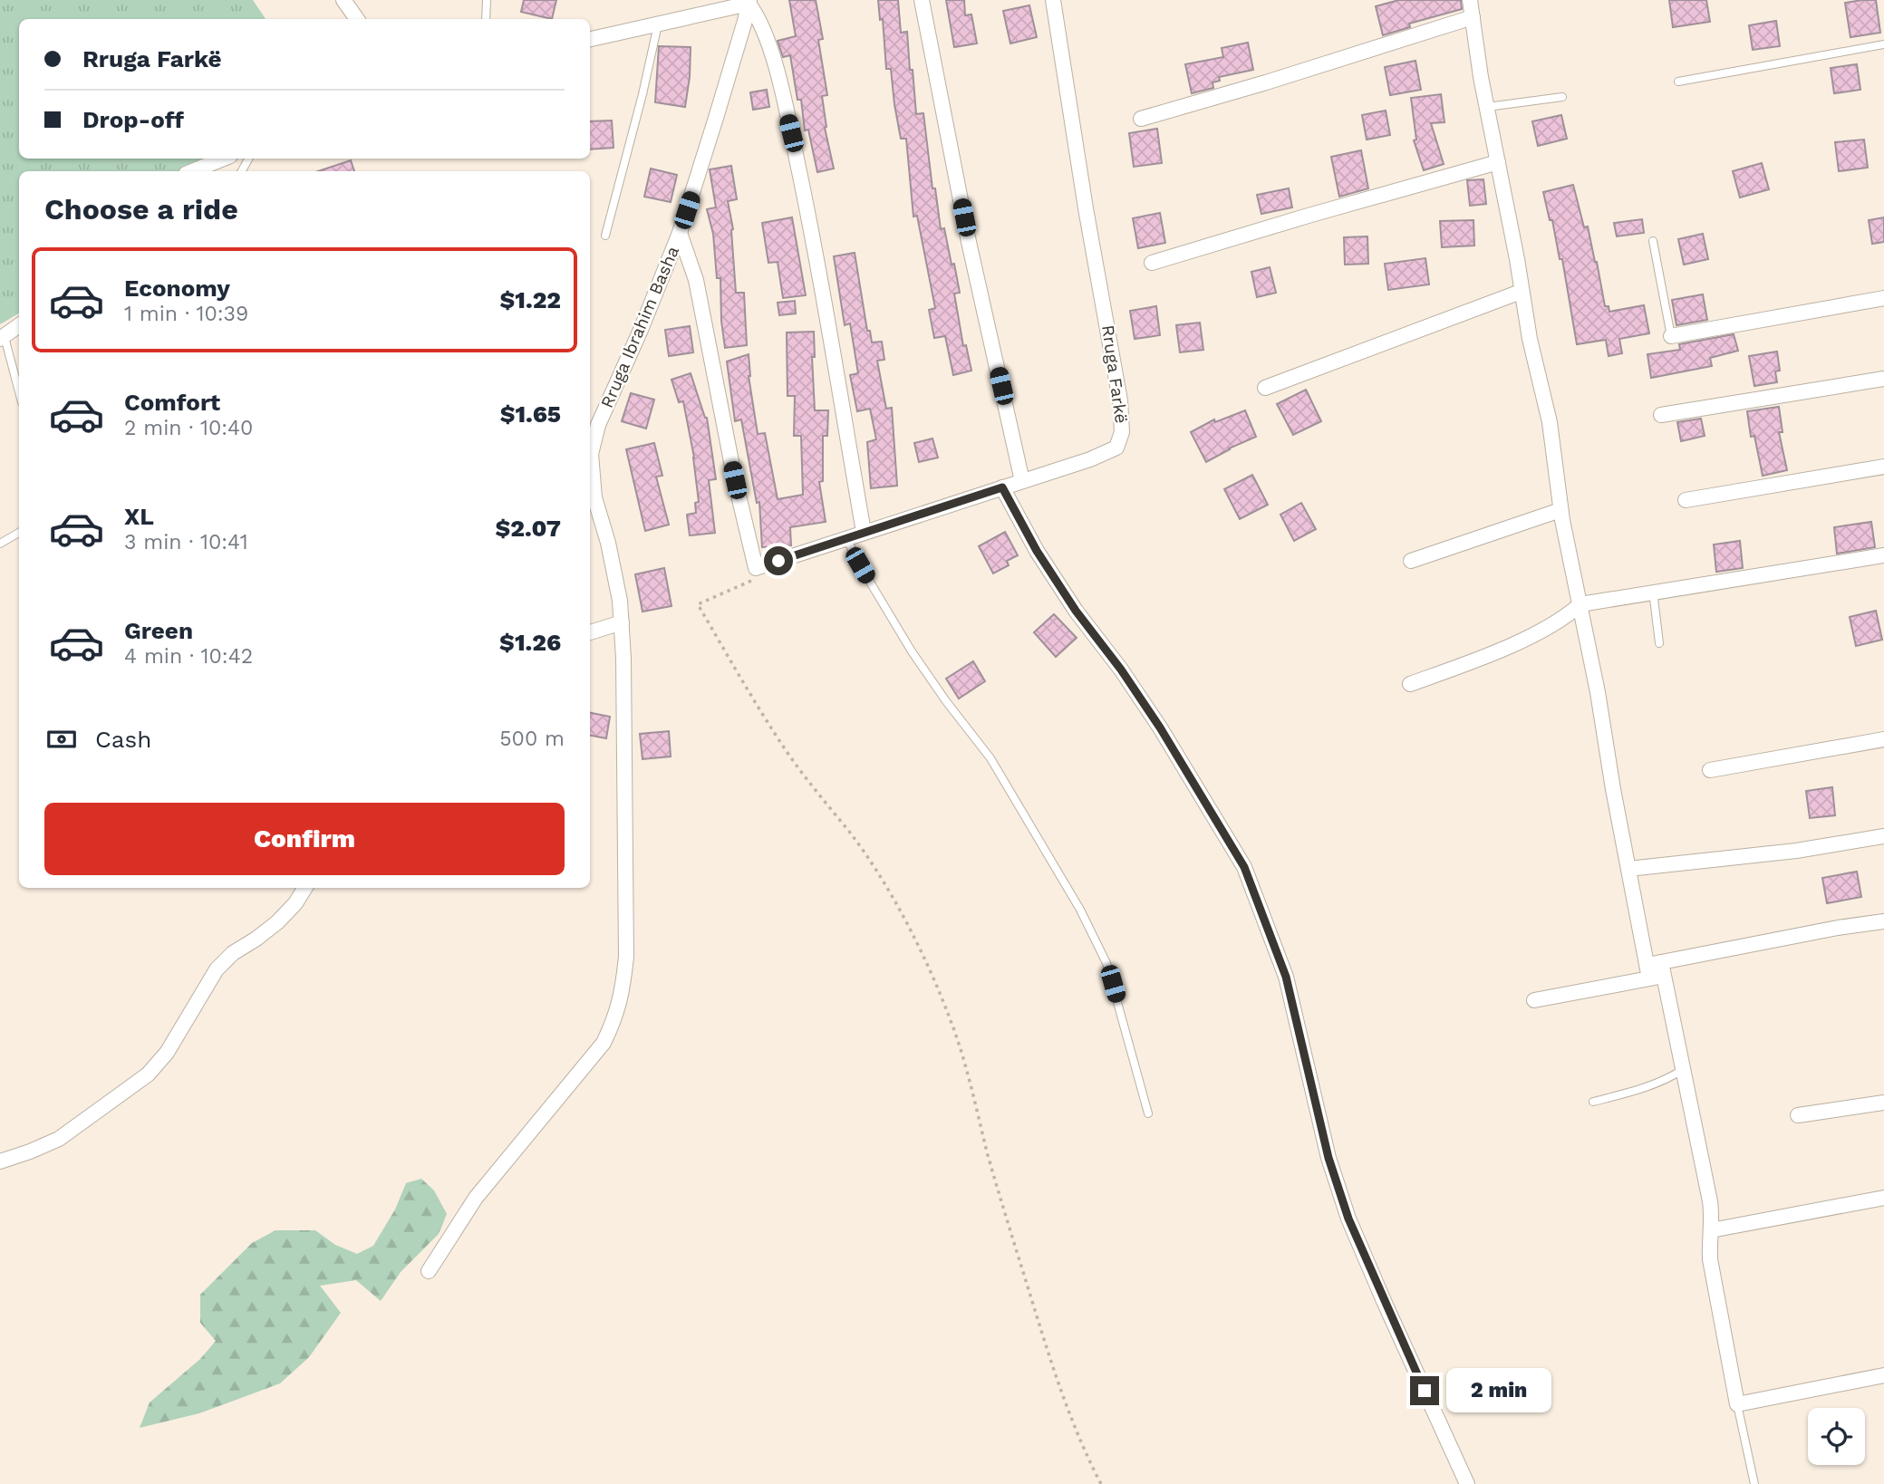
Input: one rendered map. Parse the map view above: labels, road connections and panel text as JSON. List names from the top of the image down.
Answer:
{
  "streets": {
    "street": ["Rruga Ibrahim Basha", "Rruga Farkë"]
  },
  "page": {
    "banner": ["Rruga Farkë", "Drop-off"],
    "heading": "Choose a ride",
    "list": [
      {
        "name": "Economy",
        "note": "1 min · 10:39",
        "value": "$1.22"
      },
      {
        "name": "Comfort",
        "note": "2 min · 10:40",
        "value": "$1.65"
      },
      {
        "name": "XL",
        "note": "3 min · 10:41",
        "value": "$2.07"
      },
      {
        "name": "Green",
        "note": "4 min · 10:42",
        "value": "$1.26"
      }
    ],
    "pay": ["Cash", "500 m"],
    "buttons": "Confirm",
    "bubble": "2 min"
  }
}
